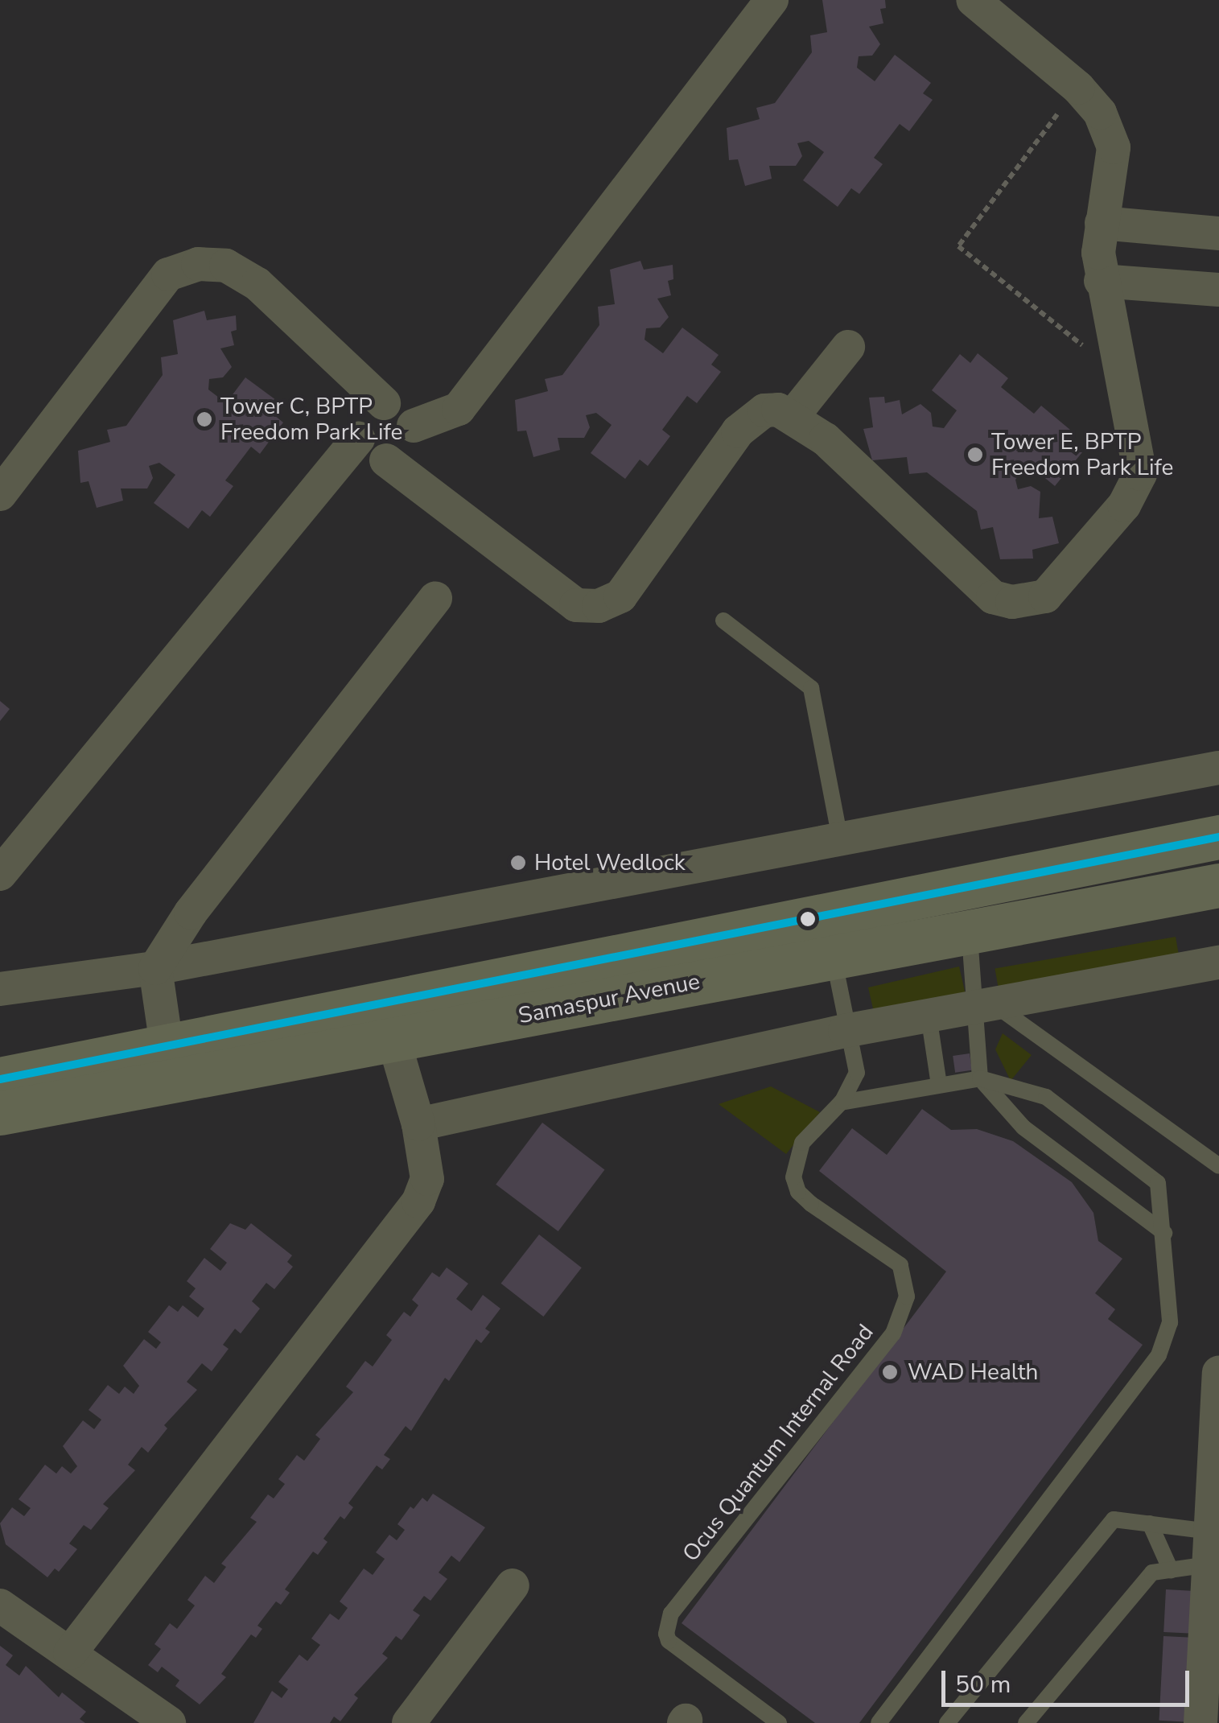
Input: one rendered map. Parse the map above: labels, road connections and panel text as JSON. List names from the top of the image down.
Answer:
{
  "streets": {
    "main road": ["Samaspur Avenue"],
    "lane": ["Ocus Quantum Internal Road"]
  },
  "crossings": [
    ["Samaspur Avenue", "Ocus Quantum Internal Road"]
  ],
  "places": [
    "Tower C, BPTP Freedom Park Life",
    "Tower E, BPTP Freedom Park Life",
    "Hotel Wedlock",
    "WAD Health"
  ],
  "scale_bar": "50 m"
}
